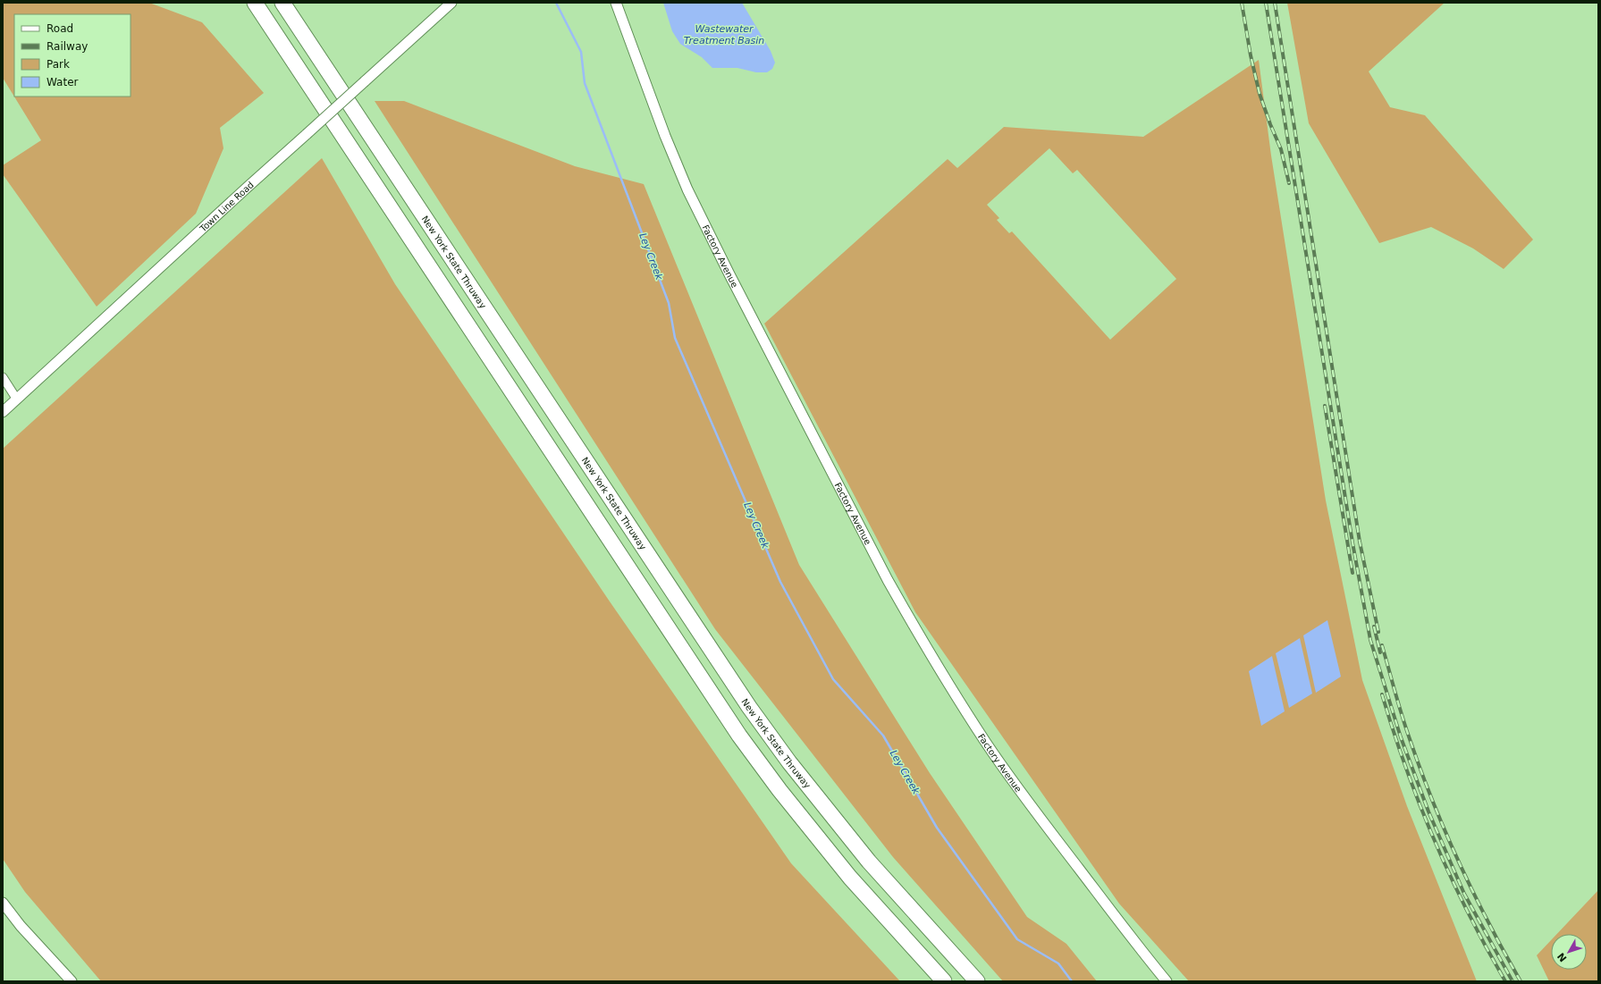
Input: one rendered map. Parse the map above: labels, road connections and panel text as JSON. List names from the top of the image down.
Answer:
{
  "streets": {
    "highway": ["New York State Thruway"],
    "street": ["Town Line Road", "Factory Avenue"]
  },
  "water": ["Wastewater Treatment Basin", "Ley Creek"],
  "legend": [
    "Road",
    "Railway",
    "Park",
    "Water"
  ],
  "north": "bottom left"
}
